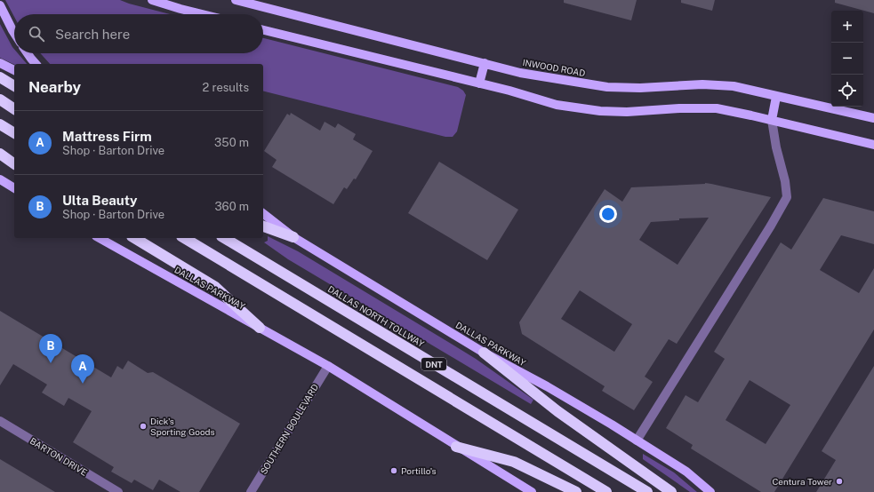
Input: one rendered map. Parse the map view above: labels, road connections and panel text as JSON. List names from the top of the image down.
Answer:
{
  "streets": {
    "highway": ["DALLAS NORTH TOLLWAY", "DNT"],
    "main road": ["INWOOD ROAD", "DALLAS PARKWAY"],
    "street": ["SOUTHERN BOULEVARD", "BARTON DRIVE"]
  },
  "crossings": [
    ["DALLAS PARKWAY", "SOUTHERN BOULEVARD"]
  ],
  "places": ["Dick's Sporting Goods", "Portillo's", "Centura Tower"],
  "page": {
    "map_buttons": ["+", "−"],
    "search": "Search here",
    "heading": ["Nearby", "2 results"],
    "list": [
      {
        "mark": "A",
        "name": "Mattress Firm",
        "note": "Shop · Barton Drive",
        "value": "350 m"
      },
      {
        "mark": "B",
        "name": "Ulta Beauty",
        "note": "Shop · Barton Drive",
        "value": "360 m"
      }
    ],
    "pins": ["B", "A"]
  }
}
